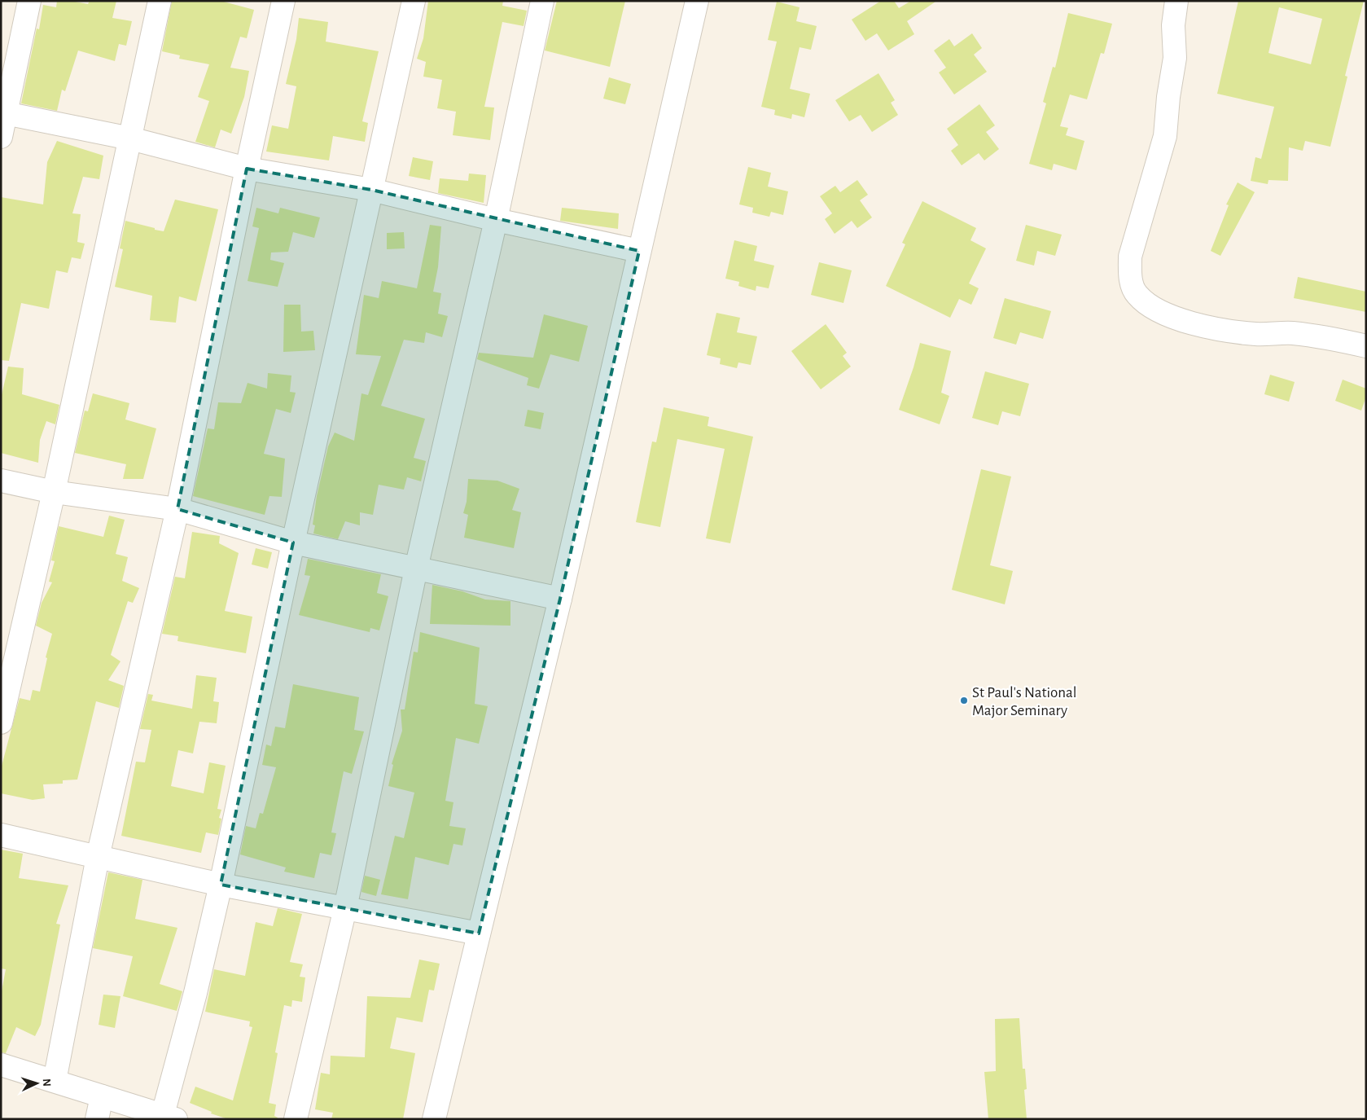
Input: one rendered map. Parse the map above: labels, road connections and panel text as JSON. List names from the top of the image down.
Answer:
{
  "places": ["St Paul's National Major Seminary"],
  "north": "right"
}
